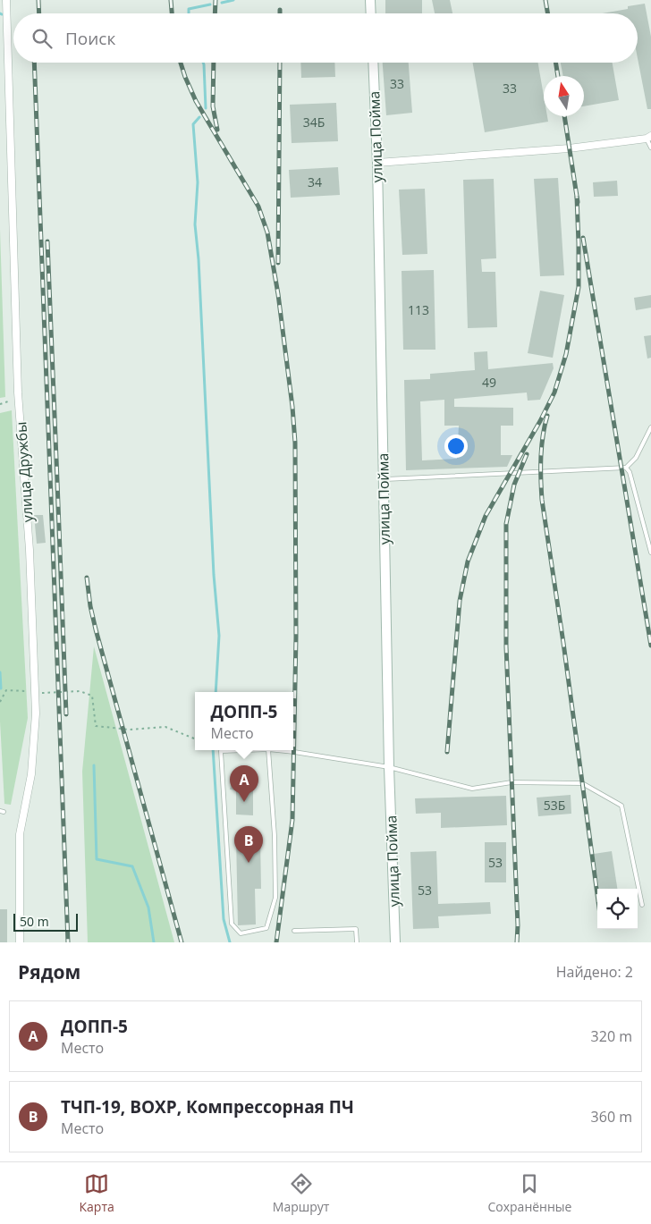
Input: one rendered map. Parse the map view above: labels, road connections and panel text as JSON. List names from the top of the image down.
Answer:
{
  "streets": {
    "main road": ["улица Пойма"],
    "street": ["улица Дружбы"]
  },
  "house_numbers": [
    "33",
    "33",
    "34Б",
    "34",
    "113",
    "49",
    "53Б",
    "53",
    "53"
  ],
  "scale_bar": "50 m",
  "north": "top",
  "page": {
    "search": "Поиск",
    "popup": ["ДОПП-5", "Место"],
    "pins": ["A", "B"],
    "scale": "50 m",
    "heading": ["Рядом", "Найдено: 2"],
    "list": [
      {
        "mark": "A",
        "name": "ДОПП-5",
        "note": "Место",
        "value": "320 m"
      },
      {
        "mark": "B",
        "name": "ТЧП-19, ВОХР, Компрессорная ПЧ",
        "note": "Место",
        "value": "360 m"
      }
    ],
    "nav": ["Карта", "Маршрут", "Сохранённые"]
  }
}
